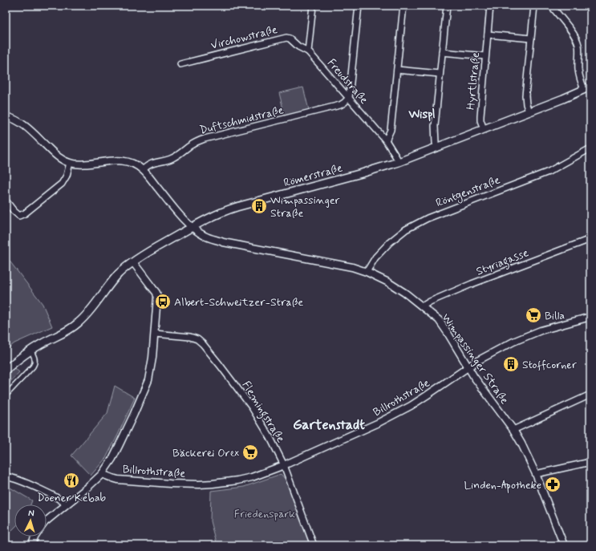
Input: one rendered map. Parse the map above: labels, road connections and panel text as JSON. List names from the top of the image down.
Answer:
{
  "streets": {
    "main road": ["Römerstraße"],
    "street": [
      "Virchowstraße",
      "Freudstraße",
      "Hyrtlstraße",
      "Duftschmidstraße",
      "Röntgenstraße",
      "Styriagasse",
      "Wimpassinger Straße",
      "Billrothstraße",
      "Flemingstraße"
    ]
  },
  "crossings": [
    ["Virchowstraße", "Freudstraße"],
    ["Freudstraße", "Duftschmidstraße"],
    ["Freudstraße", "Römerstraße"],
    ["Hyrtlstraße", "Römerstraße"],
    ["Duftschmidstraße", "Wimpassinger Straße"],
    ["Römerstraße", "Wimpassinger Straße"],
    ["Röntgenstraße", "Wimpassinger Straße"],
    ["Styriagasse", "Wimpassinger Straße"],
    ["Wimpassinger Straße", "Billrothstraße"],
    ["Billrothstraße", "Flemingstraße"]
  ],
  "districts": ["Wispl", "Gartenstadt"],
  "parks": ["Friedenspark"],
  "places": {
    "building": ["Wimpassinger Straße", "Stoffcorner"],
    "bus stop": ["Albert-Schweitzer-Straße"],
    "supermarket": ["Billa", "Bäckerei Orex"],
    "restaurant": ["Doener Kebab"],
    "pharmacy": ["Linden-Apotheke"]
  },
  "north": "top"
}
